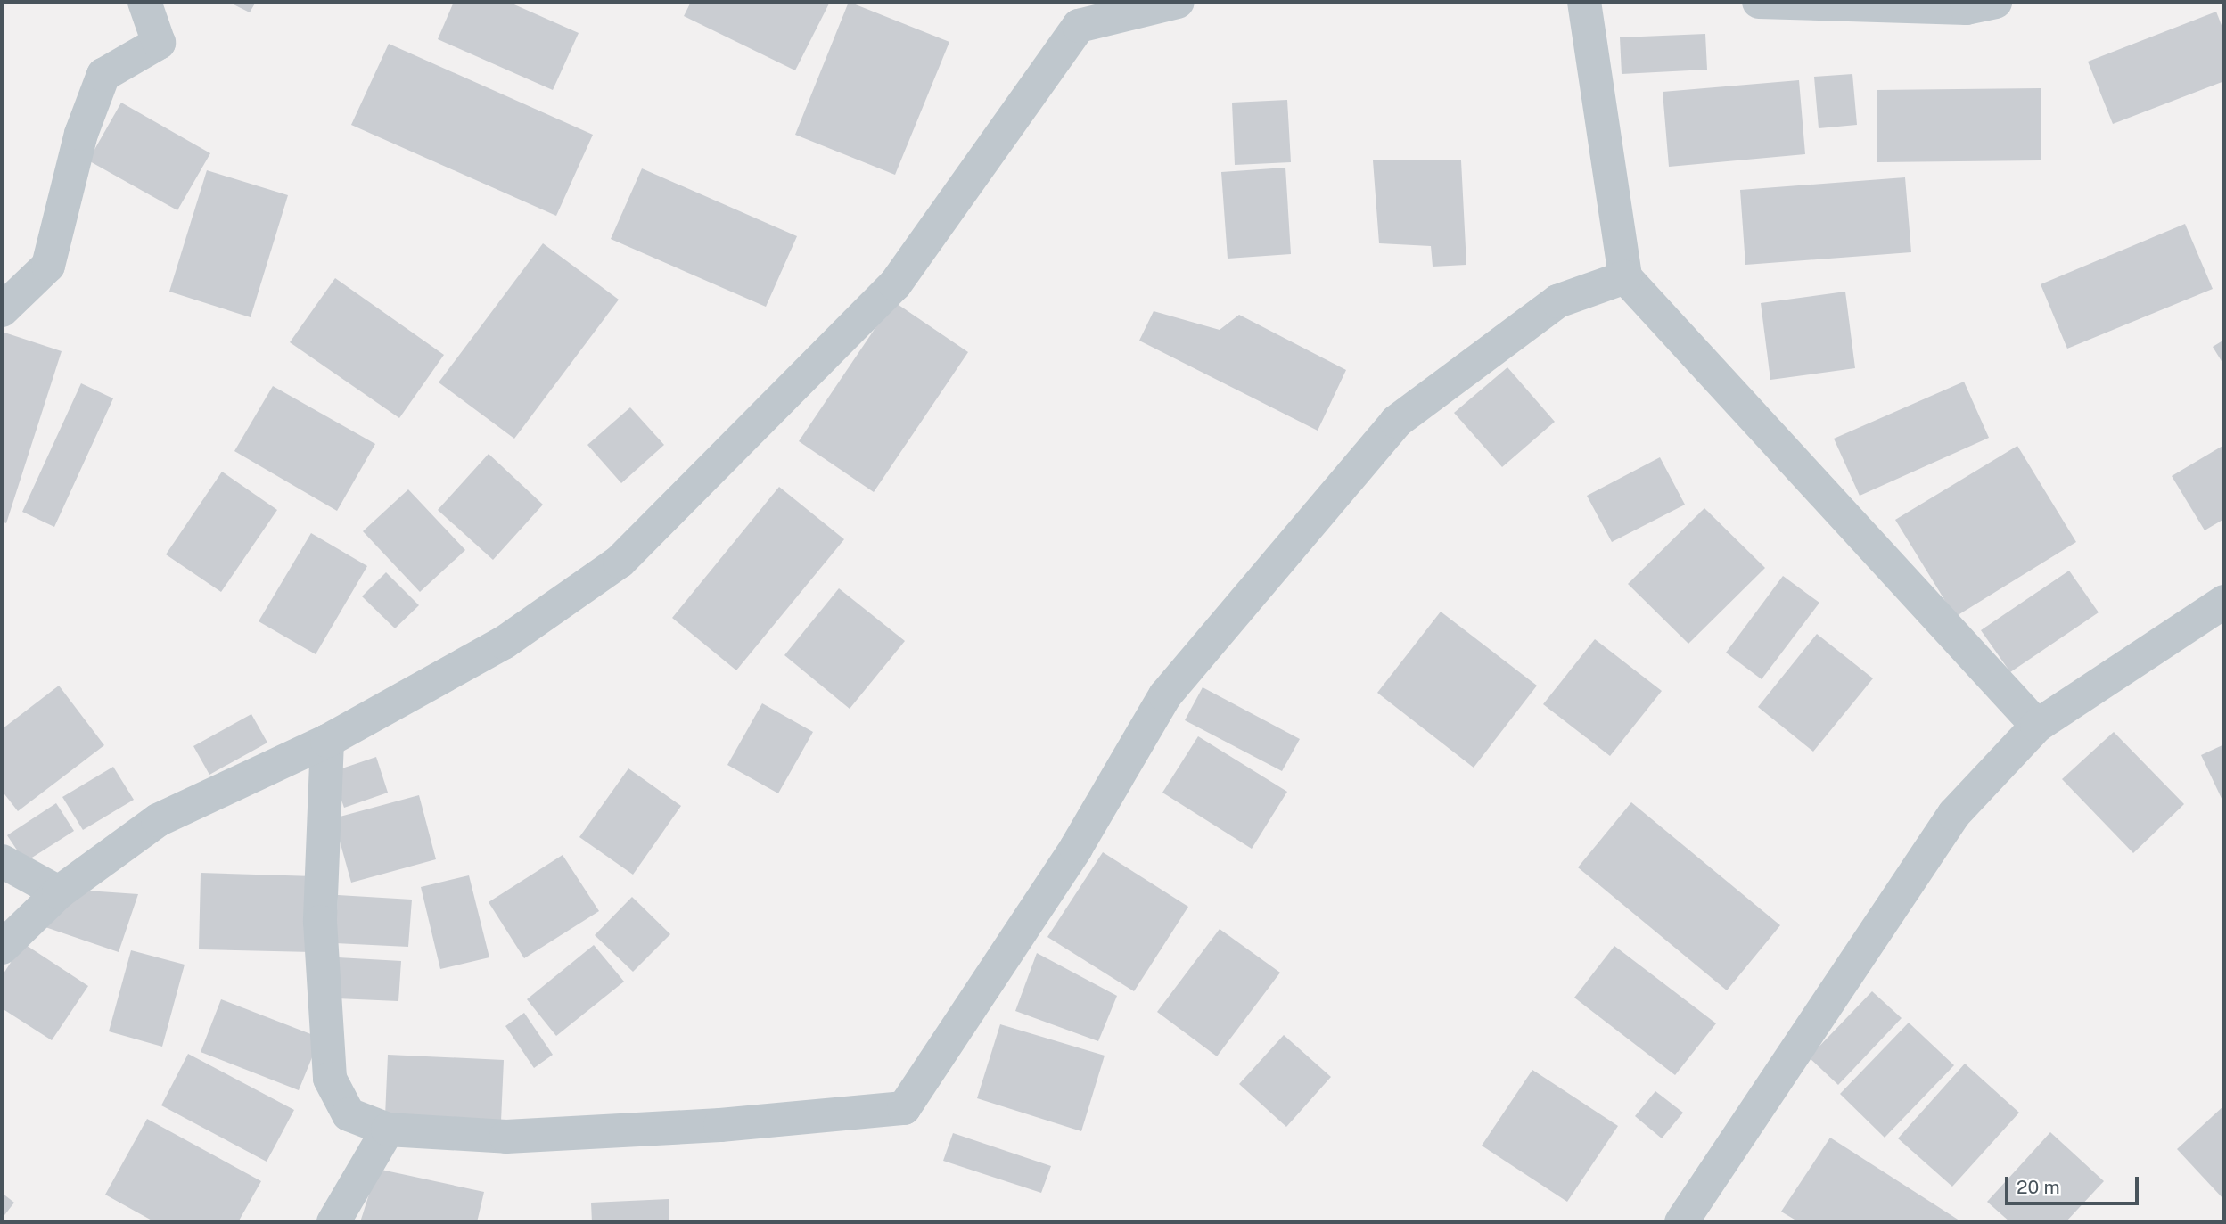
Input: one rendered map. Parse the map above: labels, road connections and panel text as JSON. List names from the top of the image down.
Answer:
{
  "scale_bar": "20 m"
}
